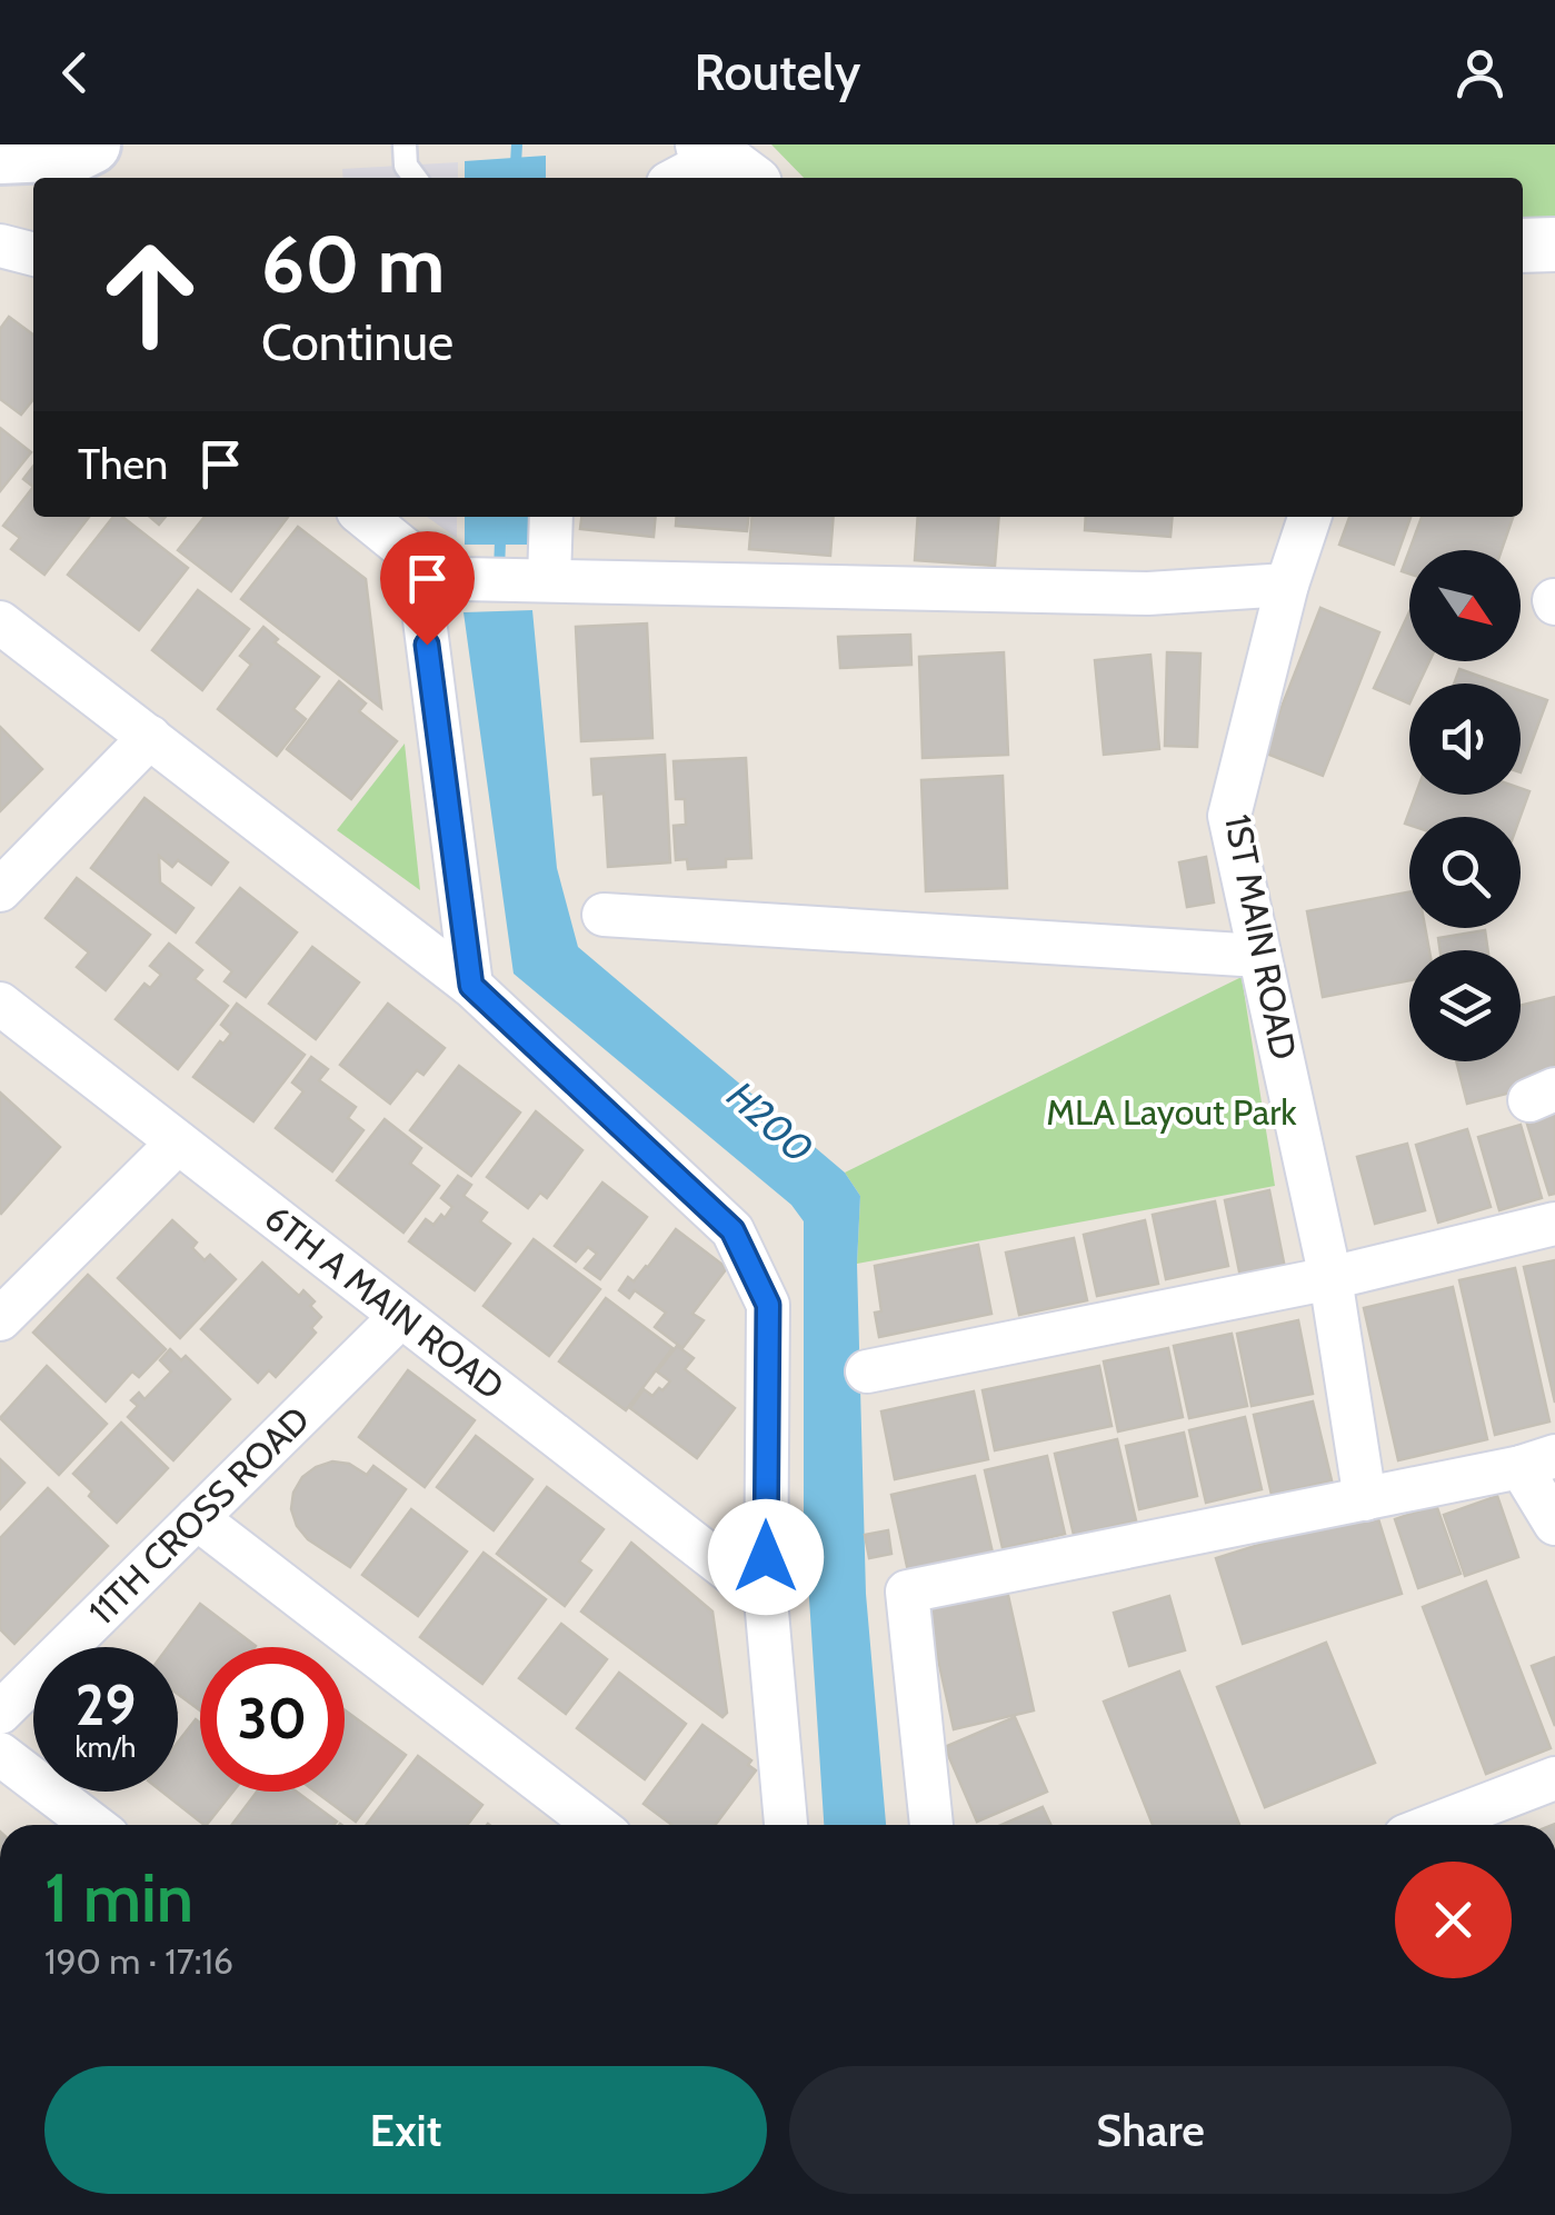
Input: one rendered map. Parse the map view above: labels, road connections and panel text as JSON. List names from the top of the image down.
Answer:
{
  "streets": {
    "street": ["1ST MAIN ROAD", "6TH A MAIN ROAD", "11TH CROSS ROAD"]
  },
  "crossings": [
    ["6TH A MAIN ROAD", "11TH CROSS ROAD"]
  ],
  "water": ["H200"],
  "parks": ["MLA Layout Park"],
  "north": "bottom right",
  "page": {
    "header": "Routely",
    "turn": ["60 m", "Continue"],
    "then": "Then",
    "speed": "29 km/h",
    "limit": "30",
    "heading": ["1 min", "190 m · 17:16"],
    "buttons": ["Exit", "Share"]
  }
}
